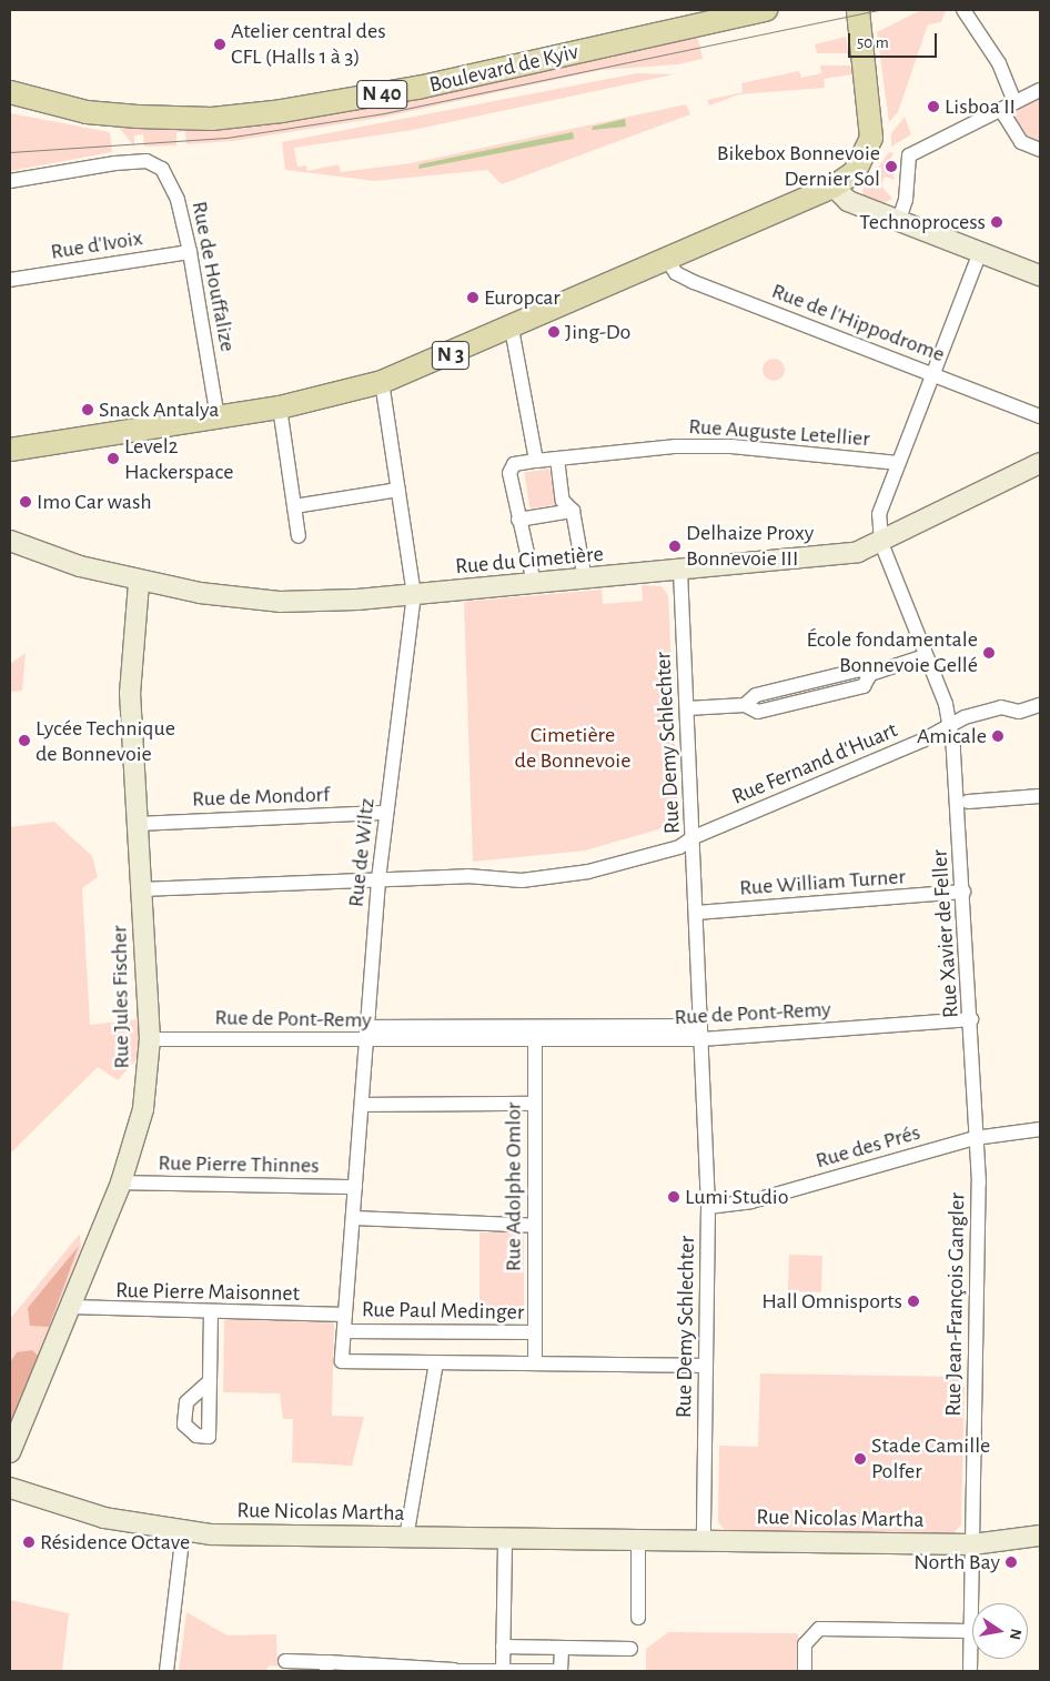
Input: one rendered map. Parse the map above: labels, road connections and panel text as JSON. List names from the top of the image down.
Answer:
{
  "streets": {
    "main road": ["Boulevard de Kyiv", "N 40", "N 3"],
    "street": [
      "Rue d'Ivoix",
      "Rue de Houffalize",
      "Rue de l'Hippodrome",
      "Rue Auguste Letellier",
      "Rue du Cimetière",
      "Rue Demy Schlechter",
      "Rue Fernand d'Huart",
      "Rue de Mondorf",
      "Rue de Wiltz",
      "Rue William Turner",
      "Rue Xavier de Feller",
      "Rue Jules Fischer",
      "Rue de Pont-Remy",
      "Rue des Prés",
      "Rue Pierre Thinnes",
      "Rue Adolphe Omlor",
      "Rue Pierre Maisonnet",
      "Rue Jean-François Gangler",
      "Rue Paul Medinger",
      "Rue Nicolas Martha"
    ]
  },
  "crossings": [
    ["Rue d'Ivoix", "Rue de Houffalize"],
    ["Rue de Houffalize", "N 3"],
    ["Rue de l'Hippodrome", "N 3"],
    ["Rue de l'Hippodrome", "Rue Xavier de Feller"],
    ["N 3", "Rue de Wiltz"],
    ["Rue Auguste Letellier", "Rue Xavier de Feller"],
    ["Rue du Cimetière", "Rue Demy Schlechter"],
    ["Rue du Cimetière", "Rue de Wiltz"],
    ["Rue du Cimetière", "Rue Xavier de Feller"],
    ["Rue du Cimetière", "Rue Jules Fischer"],
    ["Rue Demy Schlechter", "Rue Fernand d'Huart"],
    ["Rue Demy Schlechter", "Rue William Turner"],
    ["Rue Demy Schlechter", "Rue de Pont-Remy"],
    ["Rue Demy Schlechter", "Rue des Prés"],
    ["Rue Demy Schlechter", "Rue Paul Medinger"],
    ["Rue Demy Schlechter", "Rue Nicolas Martha"],
    ["Rue Fernand d'Huart", "Rue de Wiltz"],
    ["Rue Fernand d'Huart", "Rue Xavier de Feller"],
    ["Rue Fernand d'Huart", "Rue Jules Fischer"],
    ["Rue de Mondorf", "Rue de Wiltz"],
    ["Rue de Mondorf", "Rue Jules Fischer"],
    ["Rue de Wiltz", "Rue de Pont-Remy"],
    ["Rue de Wiltz", "Rue Pierre Thinnes"],
    ["Rue de Wiltz", "Rue Pierre Maisonnet"],
    ["Rue de Wiltz", "Rue Paul Medinger"],
    ["Rue William Turner", "Rue Xavier de Feller"],
    ["Rue Xavier de Feller", "Rue de Pont-Remy"],
    ["Rue Xavier de Feller", "Rue des Prés"],
    ["Rue Xavier de Feller", "Rue Jean-François Gangler"],
    ["Rue Jules Fischer", "Rue de Pont-Remy"],
    ["Rue Jules Fischer", "Rue Pierre Thinnes"],
    ["Rue Jules Fischer", "Rue Pierre Maisonnet"],
    ["Rue de Pont-Remy", "Rue Adolphe Omlor"],
    ["Rue des Prés", "Rue Jean-François Gangler"],
    ["Rue Adolphe Omlor", "Rue Paul Medinger"],
    ["Rue Jean-François Gangler", "Rue Nicolas Martha"]
  ],
  "parks": ["Cimetière de Bonnevoie"],
  "places": [
    "Atelier central des CFL (Halls 1 à 3)",
    "Lisboa II",
    "Bikebox Bonnevoie Dernier Sol",
    "Technoprocess",
    "Europcar",
    "Jing-Do",
    "Snack Antalya",
    "Level2 Hackerspace",
    "Imo Car wash",
    "Delhaize Proxy Bonnevoie III",
    "École fondamentale Bonnevoie Gellé",
    "Amicale",
    "Lycée Technique de Bonnevoie",
    "Lumi Studio",
    "Hall Omnisports",
    "Stade Camille Polfer",
    "Résidence Octave",
    "North Bay"
  ],
  "scale_bar": "50 m",
  "north": "right"
}
